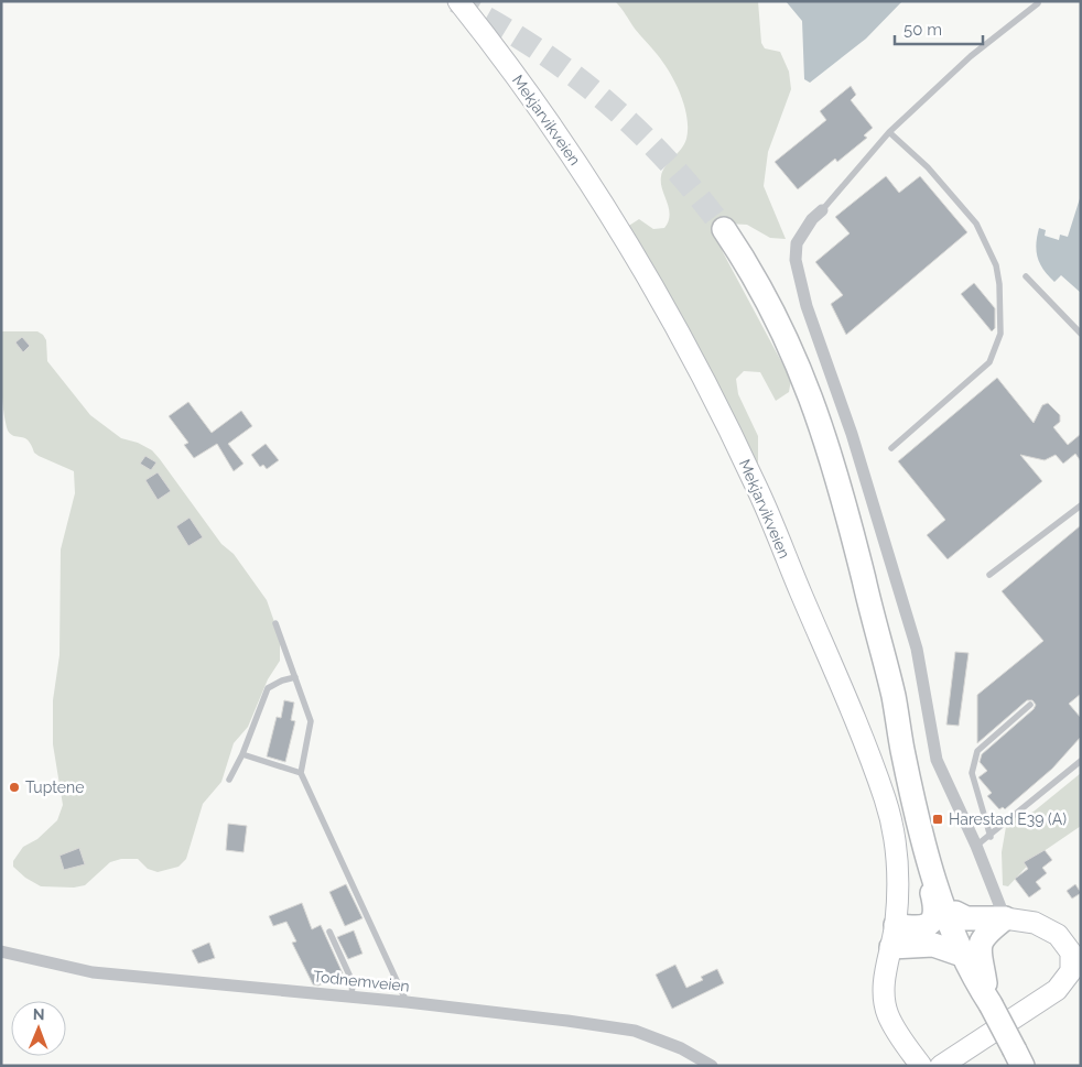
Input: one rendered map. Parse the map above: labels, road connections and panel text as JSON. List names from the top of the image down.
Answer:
{
  "streets": {
    "main road": ["Mekjarvikveien"],
    "street": ["Todnemveien"]
  },
  "places": {
    "other": ["Tuptene"],
    "transit": ["Harestad E39 (A)"]
  },
  "scale_bar": "50 m",
  "north": "top"
}
